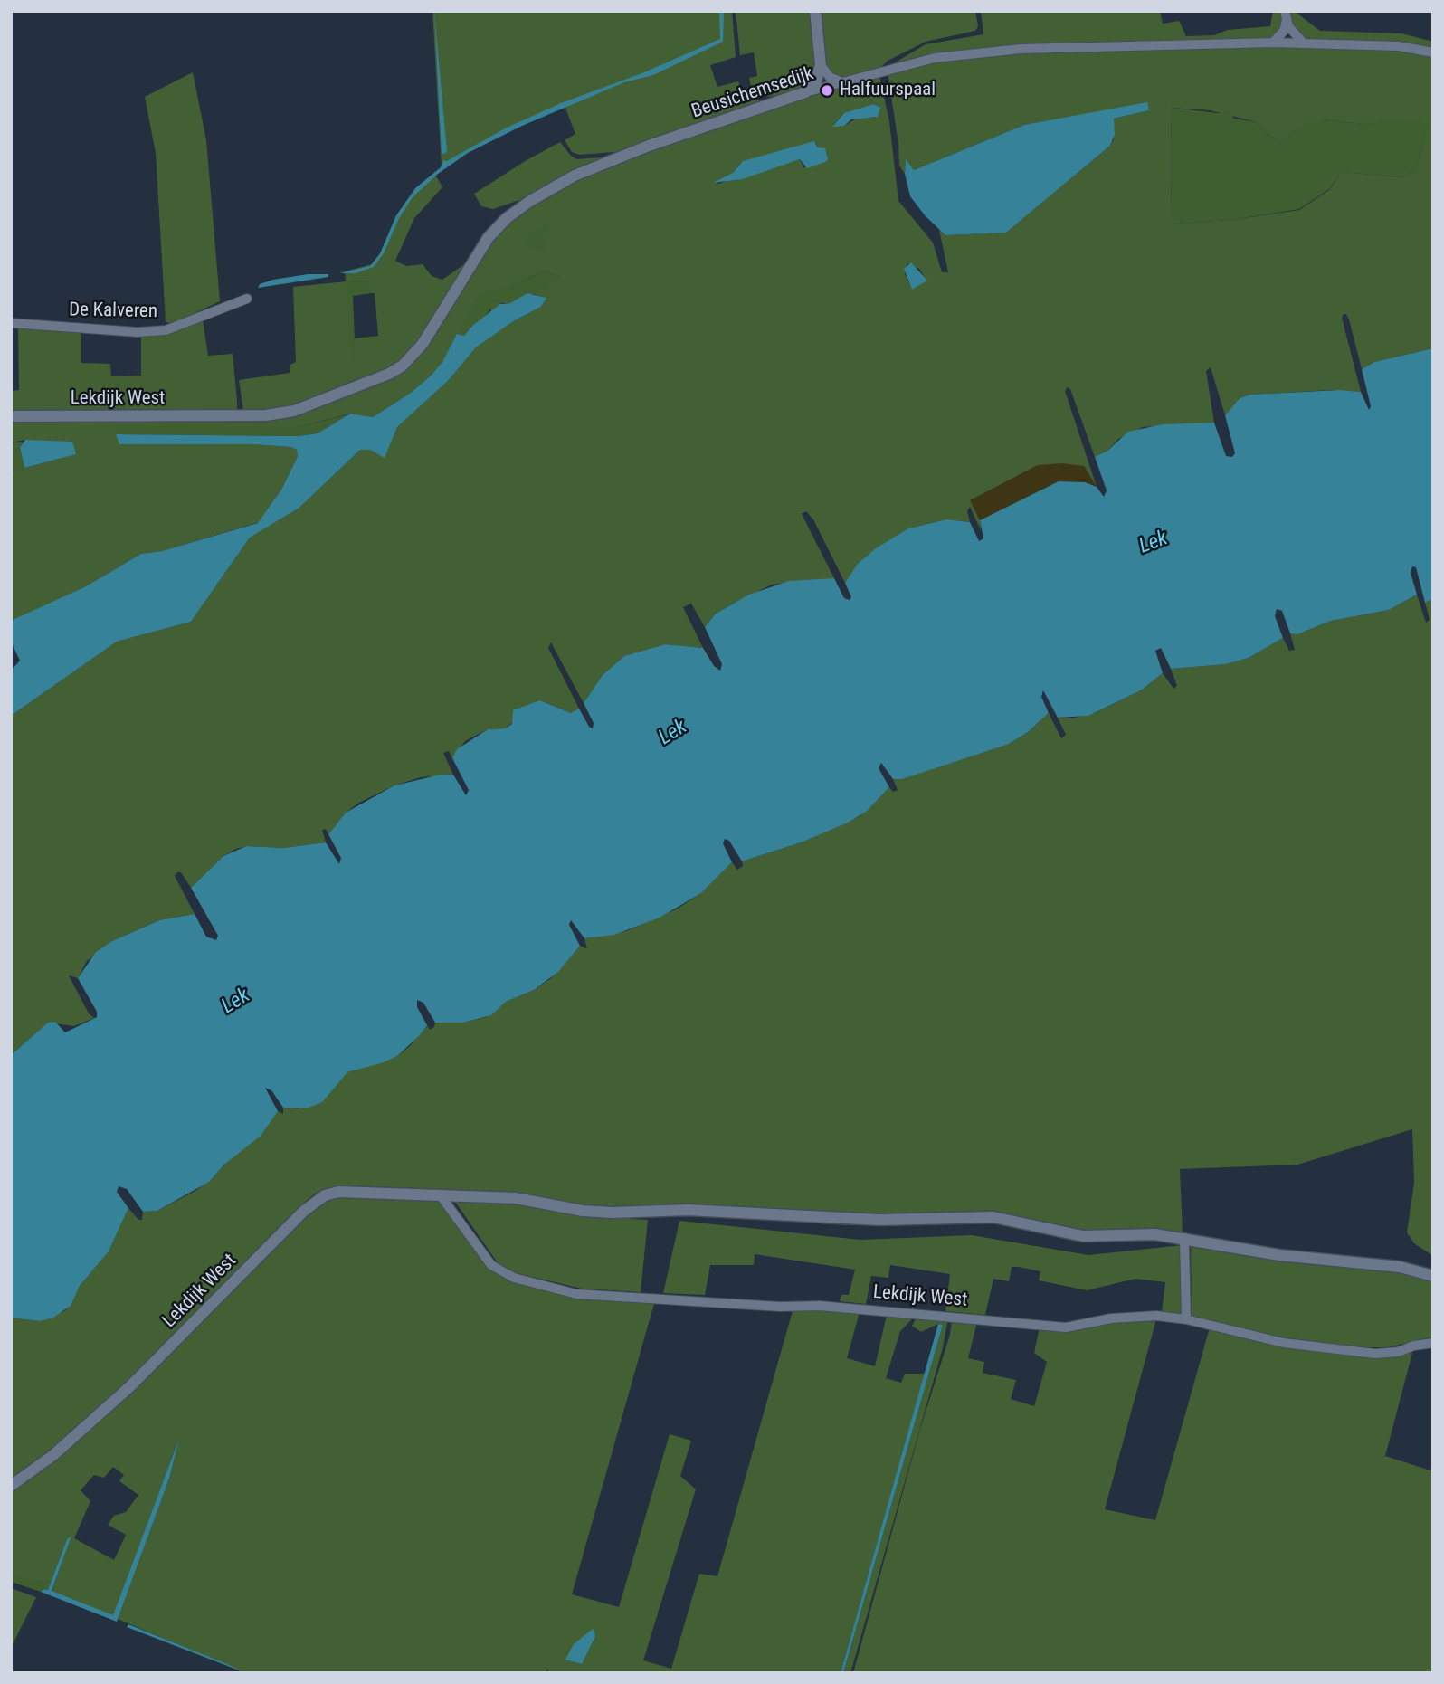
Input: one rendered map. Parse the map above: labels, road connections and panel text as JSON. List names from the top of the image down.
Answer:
{
  "streets": {
    "street": ["Beusichemsedijk", "De Kalveren", "Lekdijk West"]
  },
  "crossings": [
    ["Beusichemsedijk", "Lekdijk West"]
  ],
  "water": ["Lek"],
  "places": ["Halfuurspaal"]
}
